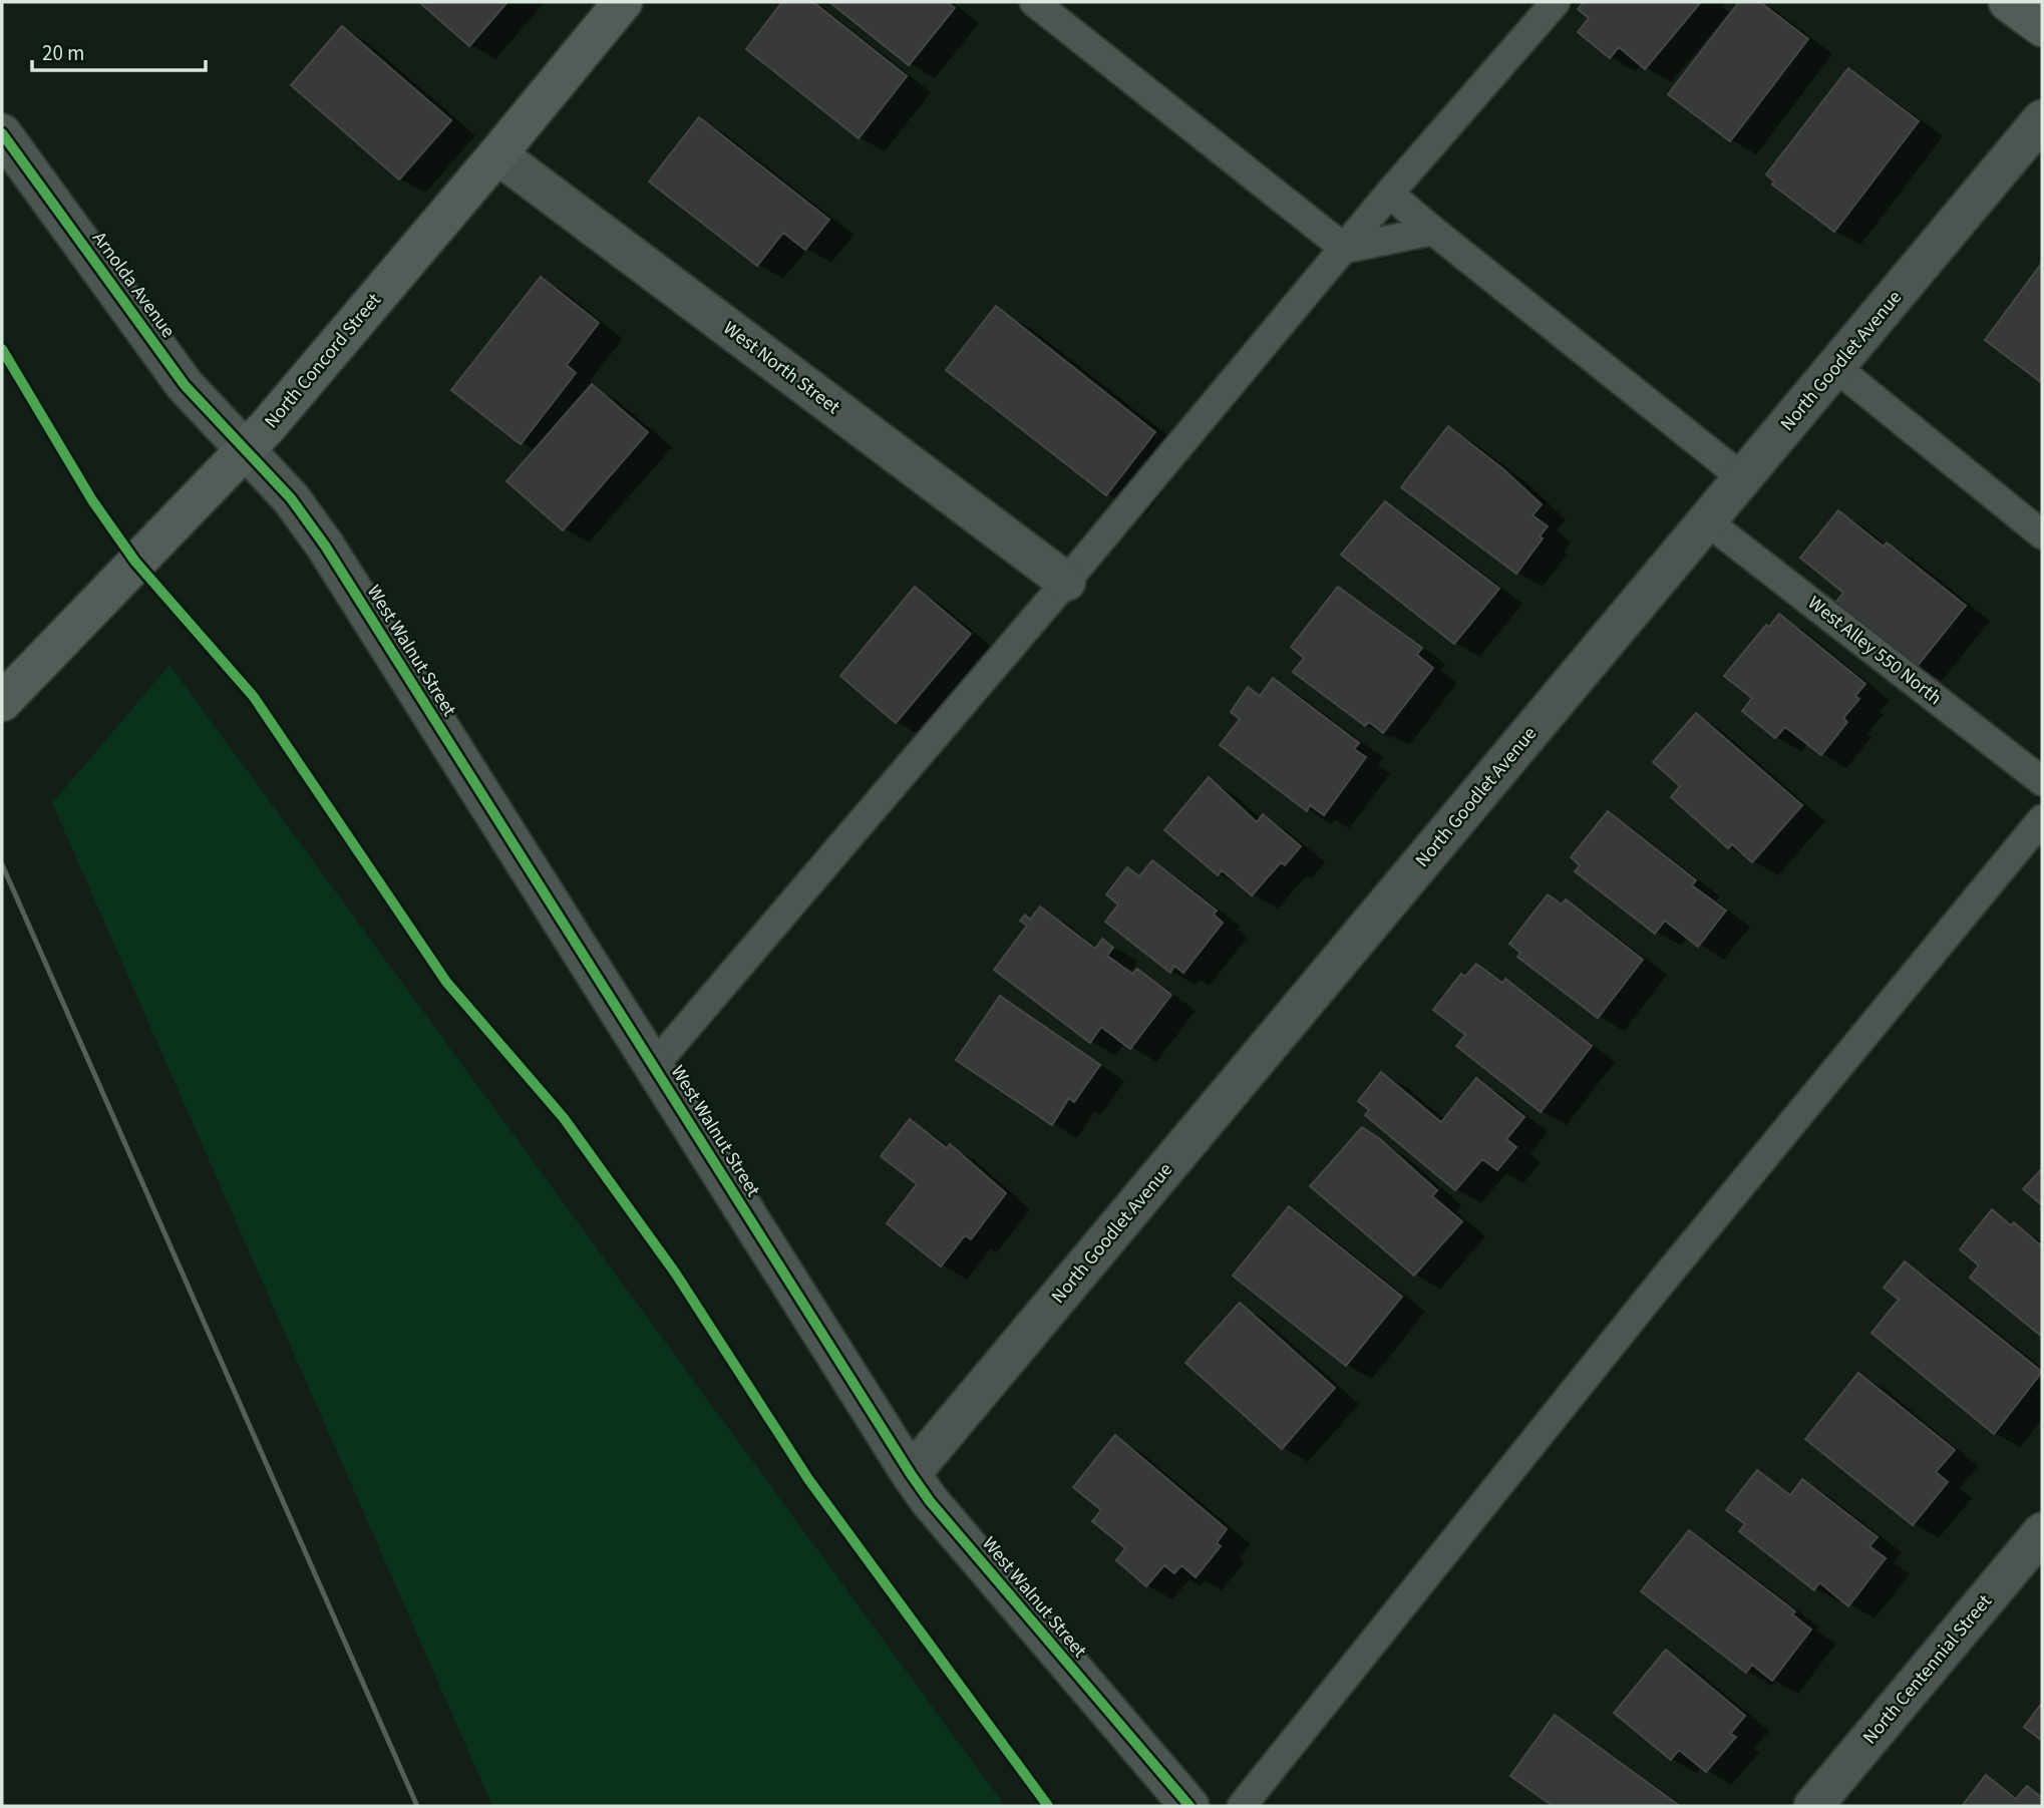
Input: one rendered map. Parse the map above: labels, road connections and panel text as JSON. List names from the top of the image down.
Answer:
{
  "streets": {
    "main road": ["North Concord Street"],
    "street": [
      "Arnolda Avenue",
      "North Goodlet Avenue",
      "West North Street",
      "West Walnut Street",
      "North Centennial Street"
    ],
    "lane": ["West Alley 550 North"]
  },
  "crossings": [
    ["Arnolda Avenue", "North Concord Street"],
    ["Arnolda Avenue", "West Walnut Street"],
    ["North Concord Street", "West North Street"],
    ["North Concord Street", "West Walnut Street"],
    ["North Goodlet Avenue", "West Walnut Street"],
    ["North Goodlet Avenue", "West Alley 550 North"]
  ],
  "scale_bar": "20 m"
}
